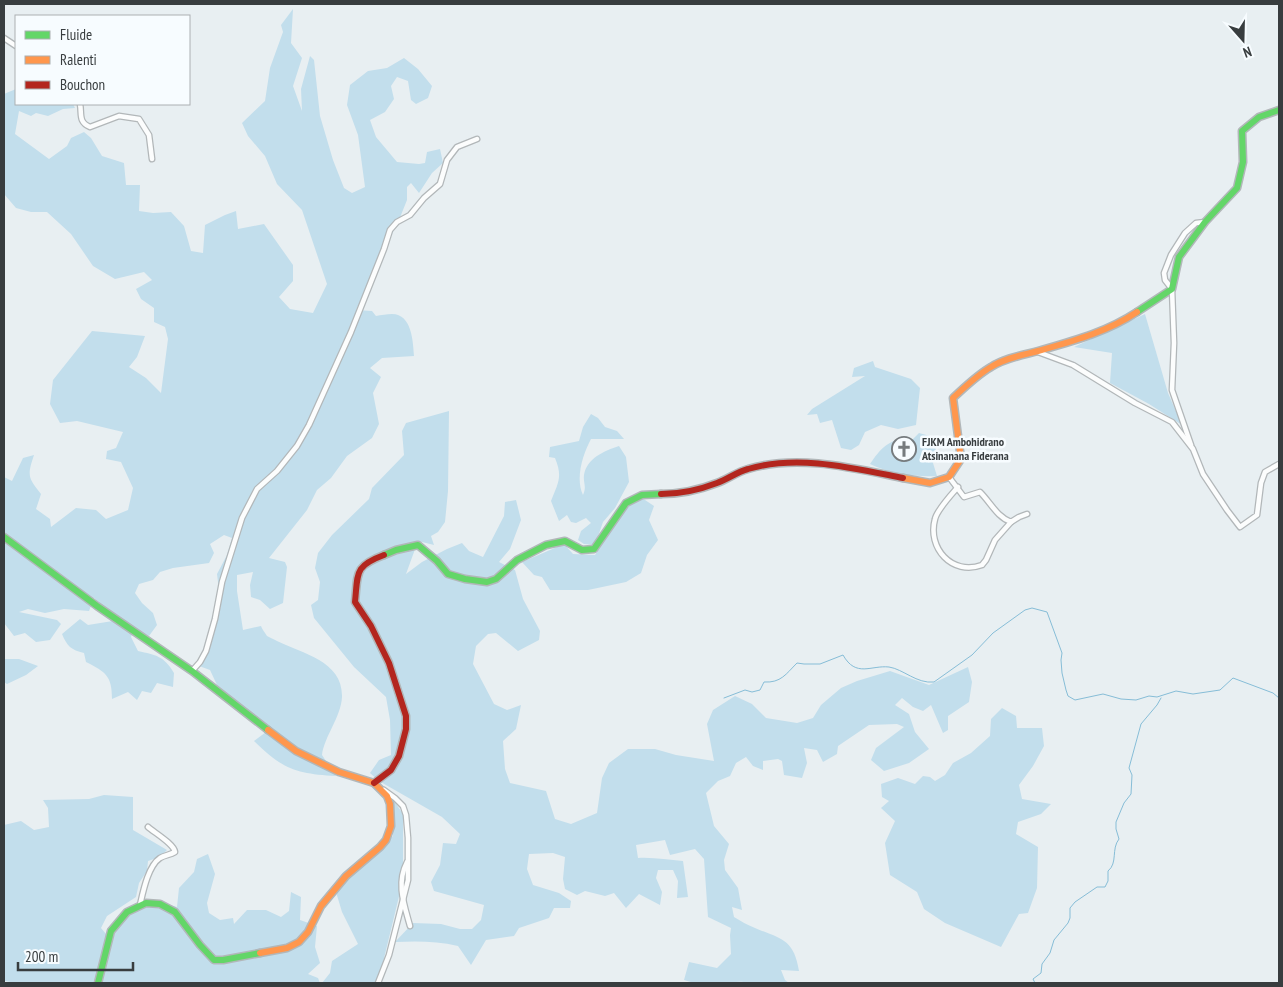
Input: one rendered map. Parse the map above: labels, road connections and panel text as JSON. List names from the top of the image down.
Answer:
{
  "places": {
    "church": ["FJKM Ambohidrano Atsinanana Fiderana"]
  },
  "legend": ["Fluide", "Ralenti", "Bouchon"],
  "scale_bar": "200 m",
  "north": "bottom"
}
